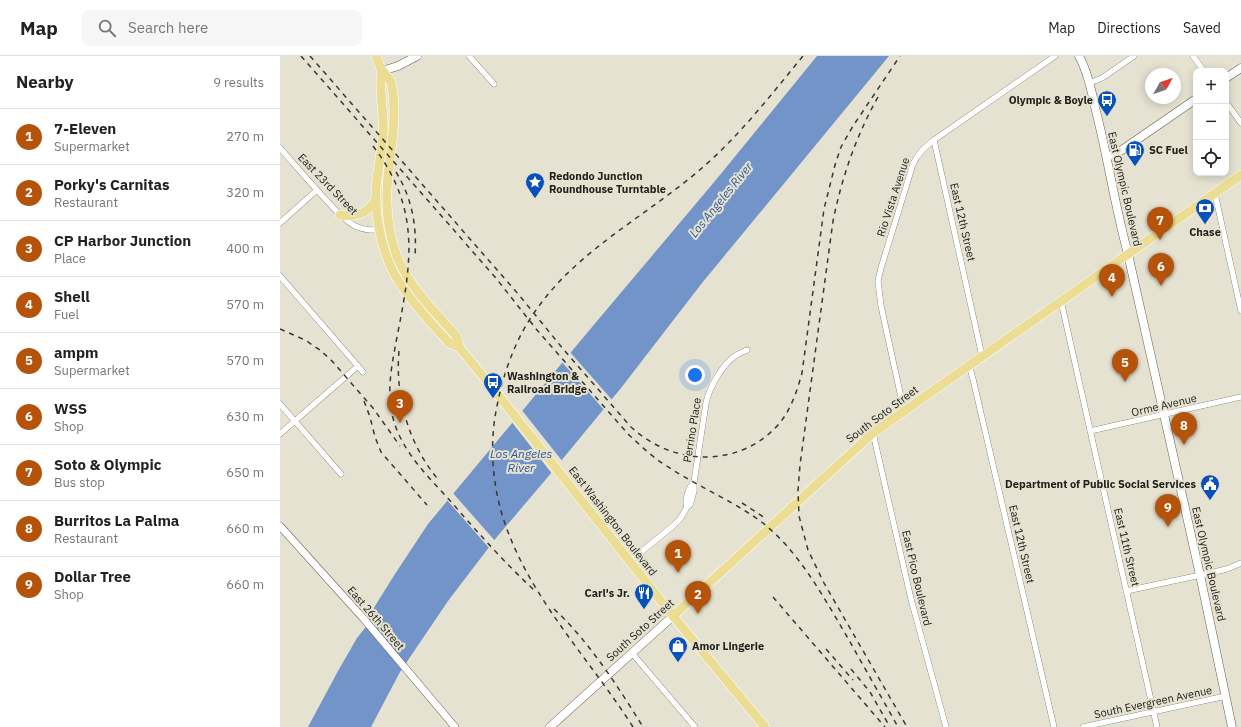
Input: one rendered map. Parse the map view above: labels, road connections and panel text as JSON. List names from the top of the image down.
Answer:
{
  "streets": {
    "main road": ["East Olympic Boulevard", "South Soto Street", "East Washington Boulevard"],
    "street": [
      "East 23rd Street",
      "Rio Vista Avenue",
      "East 12th Street",
      "Orme Avenue",
      "Perrino Place",
      "East 11th Street",
      "East Pico Boulevard",
      "East 26th Street",
      "South Evergreen Avenue"
    ]
  },
  "crossings": [
    ["East 23rd Street", "East Washington Boulevard"],
    ["East Olympic Boulevard", "Orme Avenue"],
    ["East Olympic Boulevard", "South Soto Street"],
    ["East Olympic Boulevard", "South Evergreen Avenue"],
    ["Rio Vista Avenue", "East 12th Street"],
    ["Rio Vista Avenue", "South Soto Street"],
    ["East 12th Street", "South Soto Street"],
    ["Orme Avenue", "East 11th Street"],
    ["South Soto Street", "East Washington Boulevard"],
    ["South Soto Street", "East 11th Street"],
    ["South Soto Street", "East Pico Boulevard"],
    ["Perrino Place", "East Washington Boulevard"],
    ["East 11th Street", "South Evergreen Avenue"]
  ],
  "water": ["Los Angeles River"],
  "places": {
    "bus stop": ["Olympic & Boyle", "Washington & Railroad Bridge"],
    "fuel station": ["SC Fuel"],
    "place": ["Redondo Junction Roundhouse Turntable"],
    "bank": ["Chase"],
    "public building": ["Department of Public Social Services"],
    "restaurant": ["Carl's Jr."],
    "shop": ["Amor Lingerie"]
  },
  "north": "top right",
  "page": {
    "header": "Map",
    "search": "Search here",
    "nav": ["Map", "Directions", "Saved"],
    "heading": ["Nearby", "9 results"],
    "map_buttons": ["+", "−"],
    "list": [
      {
        "mark": "1",
        "name": "7-Eleven",
        "note": "Supermarket",
        "value": "270 m"
      },
      {
        "mark": "2",
        "name": "Porky's Carnitas",
        "note": "Restaurant",
        "value": "320 m"
      },
      {
        "mark": "3",
        "name": "CP Harbor Junction",
        "note": "Place",
        "value": "400 m"
      },
      {
        "mark": "4",
        "name": "Shell",
        "note": "Fuel",
        "value": "570 m"
      },
      {
        "mark": "5",
        "name": "ampm",
        "note": "Supermarket",
        "value": "570 m"
      },
      {
        "mark": "6",
        "name": "WSS",
        "note": "Shop",
        "value": "630 m"
      },
      {
        "mark": "7",
        "name": "Soto & Olympic",
        "note": "Bus stop",
        "value": "650 m"
      },
      {
        "mark": "8",
        "name": "Burritos La Palma",
        "note": "Restaurant",
        "value": "660 m"
      },
      {
        "mark": "9",
        "name": "Dollar Tree",
        "note": "Shop",
        "value": "660 m"
      }
    ],
    "pins": [
      "7",
      "6",
      "4",
      "5",
      "3",
      "8",
      "9",
      "1",
      "2"
    ]
  }
}
